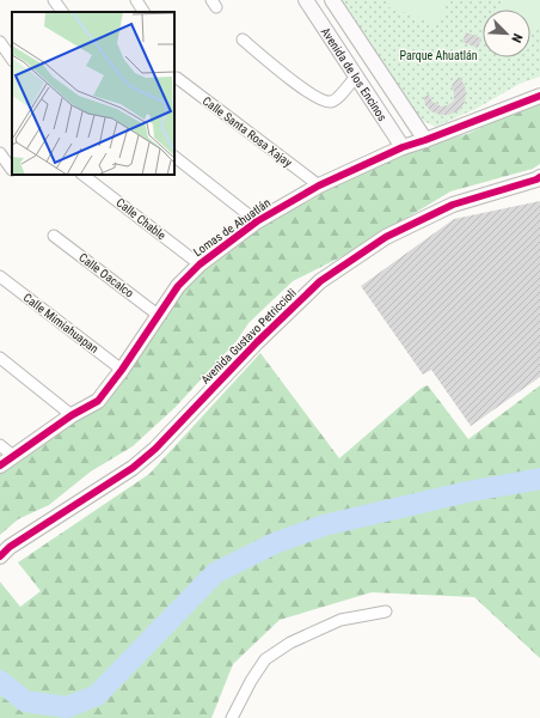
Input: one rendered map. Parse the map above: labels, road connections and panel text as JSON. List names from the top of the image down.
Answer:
{
  "streets": {
    "street": [
      "Avenida de los Encinos",
      "Calle Santa Rosa Xajay",
      "Calle Chable",
      "Lomas de Ahuatlán",
      "Calle Oacalco",
      "Calle Mimiahuapan",
      "Avenida Gustavo Petriccioli"
    ]
  },
  "crossings": [
    ["Avenida de los Encinos", "Lomas de Ahuatlán"],
    ["Calle Santa Rosa Xajay", "Lomas de Ahuatlán"],
    ["Calle Chable", "Lomas de Ahuatlán"],
    ["Lomas de Ahuatlán", "Calle Oacalco"],
    ["Lomas de Ahuatlán", "Calle Mimiahuapan"]
  ],
  "parks": ["Parque Ahuatlán"],
  "north": "bottom right"
}
